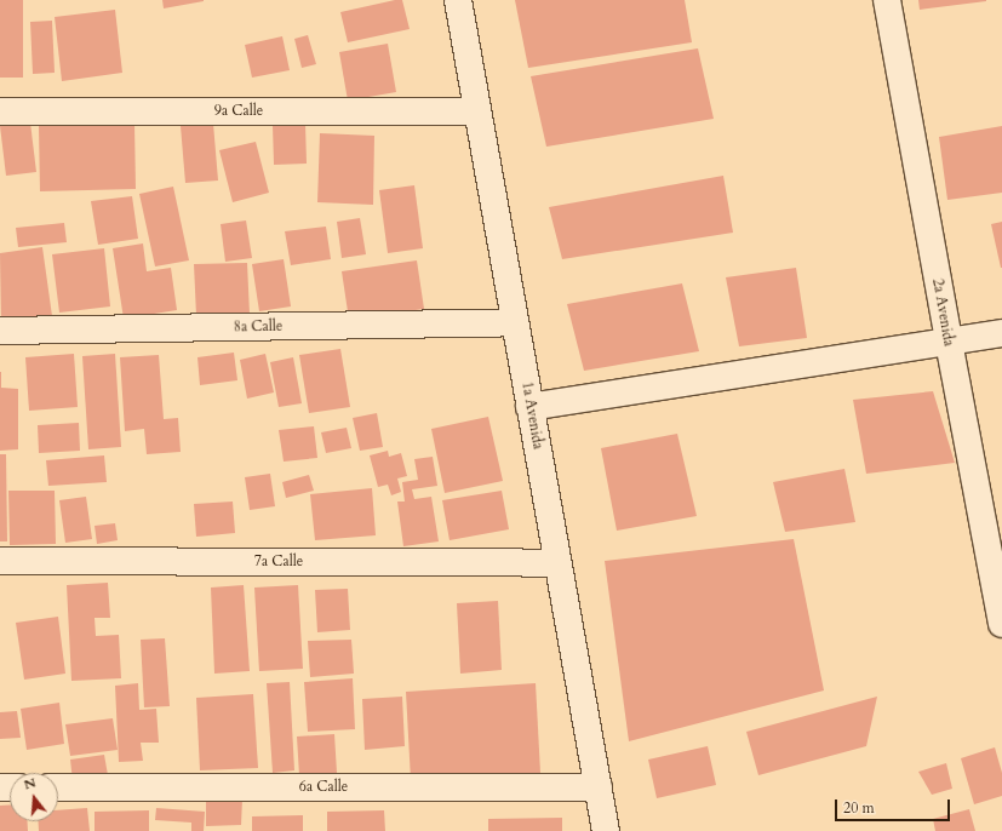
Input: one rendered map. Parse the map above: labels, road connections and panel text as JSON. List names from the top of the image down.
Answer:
{
  "streets": {
    "street": [
      "9a Calle",
      "2a Avenida",
      "8a Calle",
      "1a Avenida",
      "7a Calle",
      "6a Calle"
    ]
  },
  "crossings": [
    ["9a Calle", "1a Avenida"],
    ["8a Calle", "1a Avenida"],
    ["1a Avenida", "7a Calle"],
    ["1a Avenida", "6a Calle"]
  ],
  "scale_bar": "20 m",
  "north": "top"
}
